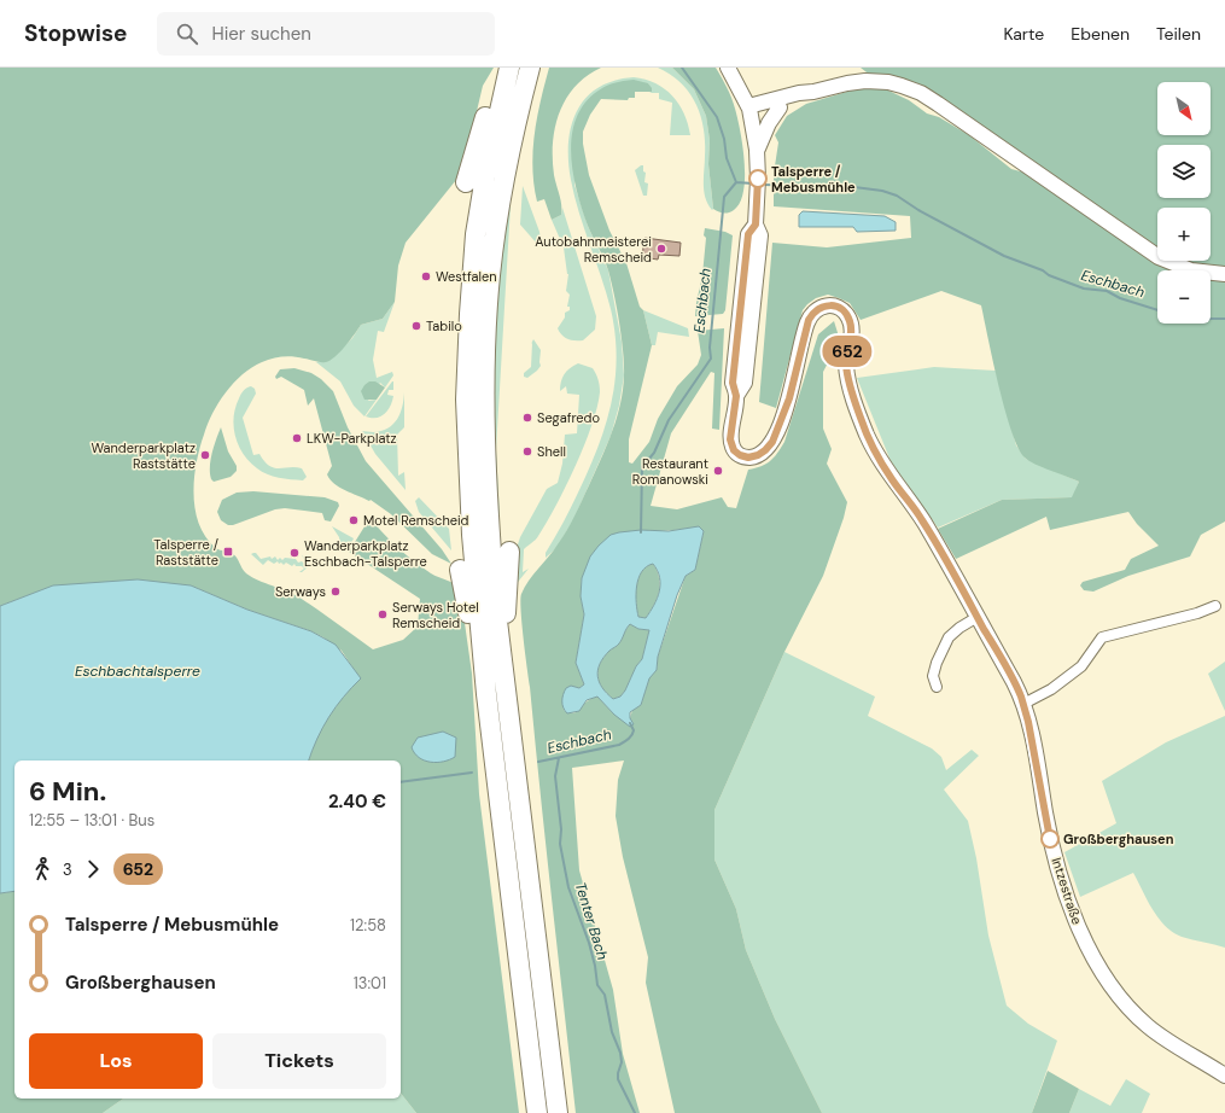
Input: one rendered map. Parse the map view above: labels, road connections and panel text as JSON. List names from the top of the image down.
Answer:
{
  "streets": {
    "main road": ["Intzestraße"]
  },
  "water": ["Eschbach", "Eschbachtalsperre", "Tenter Bach"],
  "places": {
    "other": [
      "Talsperre / Mebusmühle",
      "Autobahnmeisterei Remscheid",
      "Westfalen",
      "Tabilo",
      "Segafredo",
      "LKW-Parkplatz",
      "Shell",
      "Wanderparkplatz Raststätte",
      "Restaurant Romanowski",
      "Motel Remscheid",
      "Wanderparkplatz Eschbach-Talsperre",
      "Serways",
      "Serways Hotel Remscheid",
      "Großberghausen"
    ],
    "transit": ["Talsperre / Raststätte"]
  },
  "lines": ["bus line 652"],
  "north": "bottom right",
  "page": {
    "header": "Stopwise",
    "search": "Hier suchen",
    "nav": ["Karte", "Ebenen", "Teilen"],
    "on_map": "652",
    "map_buttons": ["+", "−"],
    "heading": ["6 Min.", "12:55 – 13:01 · Bus", "2.40 €"],
    "legs": ["3", "652"],
    "list": [
      {
        "name": "Talsperre / Mebusmühle",
        "value": "12:58"
      },
      {
        "name": "Großberghausen",
        "value": "13:01"
      }
    ],
    "buttons": ["Los", "Tickets"]
  }
}
